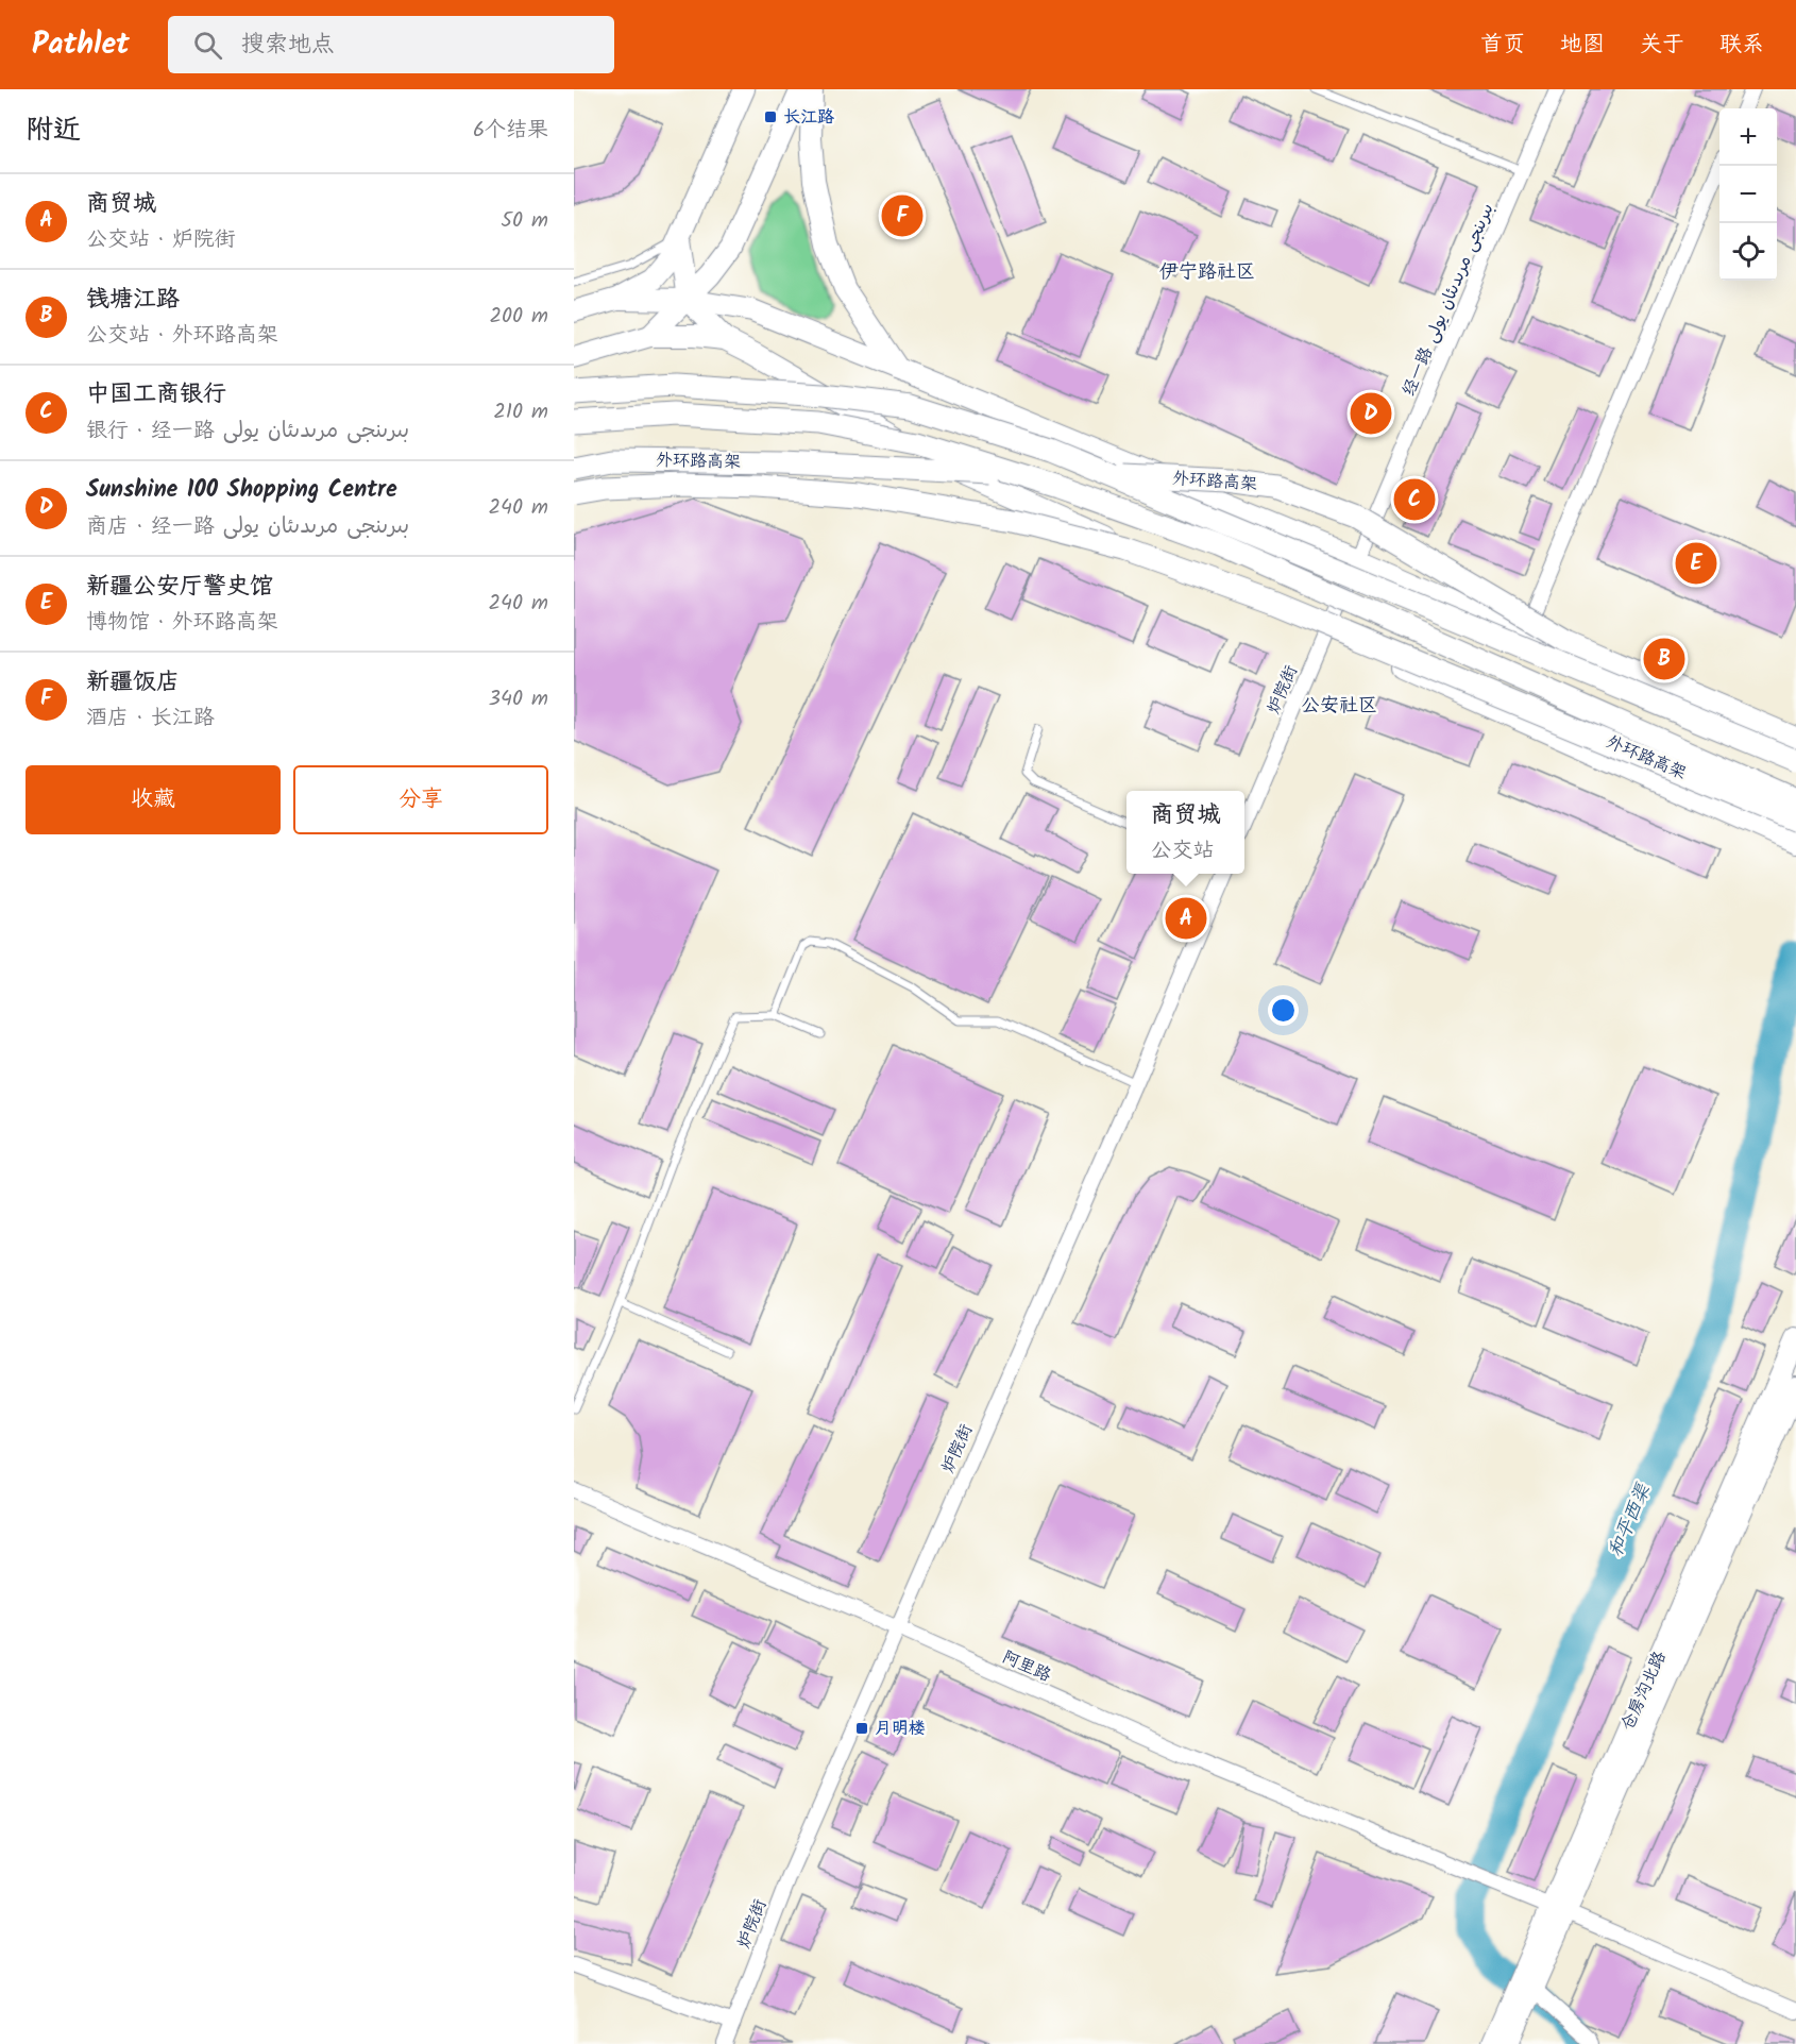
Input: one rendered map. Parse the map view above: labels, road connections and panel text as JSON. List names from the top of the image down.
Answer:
{
  "streets": {
    "highway": ["外环路高架"],
    "main road": ["仓房沟北路"],
    "street": ["经一路 بىرىنجى مرىدىئان يولى", "炉院街", "阿里路"]
  },
  "crossings": [
    ["经一路 بىرىنجى مرىدىئان يولى", "炉院街"],
    ["炉院街", "阿里路"],
    ["阿里路", "仓房沟北路"]
  ],
  "districts": ["伊宁路社区", "公安社区"],
  "water": ["和平西渠"],
  "places": {
    "transit": ["长江路", "月明楼"]
  },
  "page": {
    "header": "Pathlet",
    "search": "搜索地点",
    "nav": [
      "首页",
      "地图",
      "关于",
      "联系"
    ],
    "heading": ["附近", "6个结果"],
    "map_buttons": ["+", "−"],
    "list": [
      {
        "mark": "A",
        "name": "商贸城",
        "note": "公交站 · 炉院街",
        "value": "50 m"
      },
      {
        "mark": "B",
        "name": "钱塘江路",
        "note": "公交站 · 外环路高架",
        "value": "200 m"
      },
      {
        "mark": "C",
        "name": "中国工商银行",
        "note": "银行 · 经一路 بىرىنجى مرىدىئان يولى",
        "value": "210 m"
      },
      {
        "mark": "D",
        "name": "Sunshine 100 Shopping Centre",
        "note": "商店 · 经一路 بىرىنجى مرىدىئان يولى",
        "value": "240 m"
      },
      {
        "mark": "E",
        "name": "新疆公安厅警史馆",
        "note": "博物馆 · 外环路高架",
        "value": "240 m"
      },
      {
        "mark": "F",
        "name": "新疆饭店",
        "note": "酒店 · 长江路",
        "value": "340 m"
      }
    ],
    "pins": [
      "F",
      "D",
      "C",
      "E",
      "B",
      "A"
    ],
    "buttons": ["收藏", "分享"],
    "popup": ["商贸城", "公交站"]
  }
}
